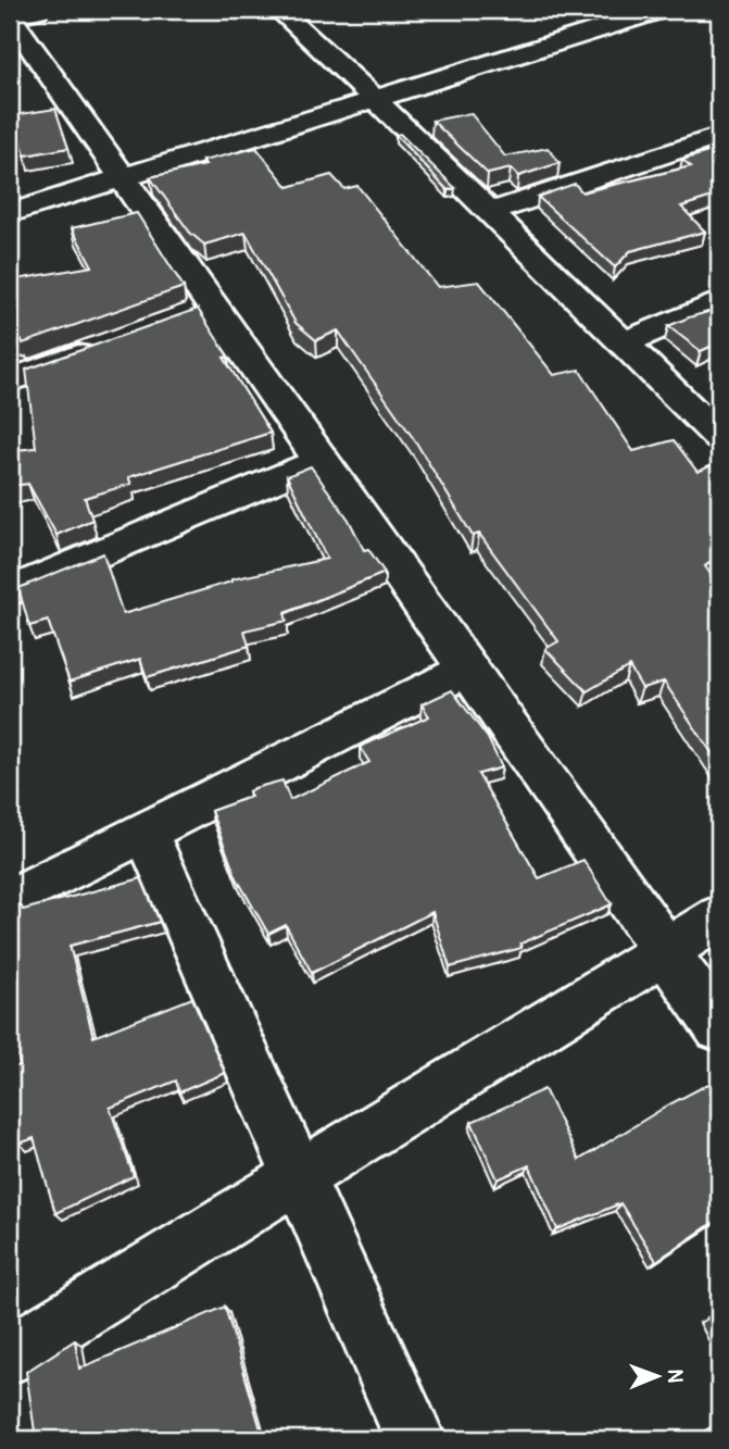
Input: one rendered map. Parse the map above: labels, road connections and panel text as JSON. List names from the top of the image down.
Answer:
{
  "north": "right"
}
